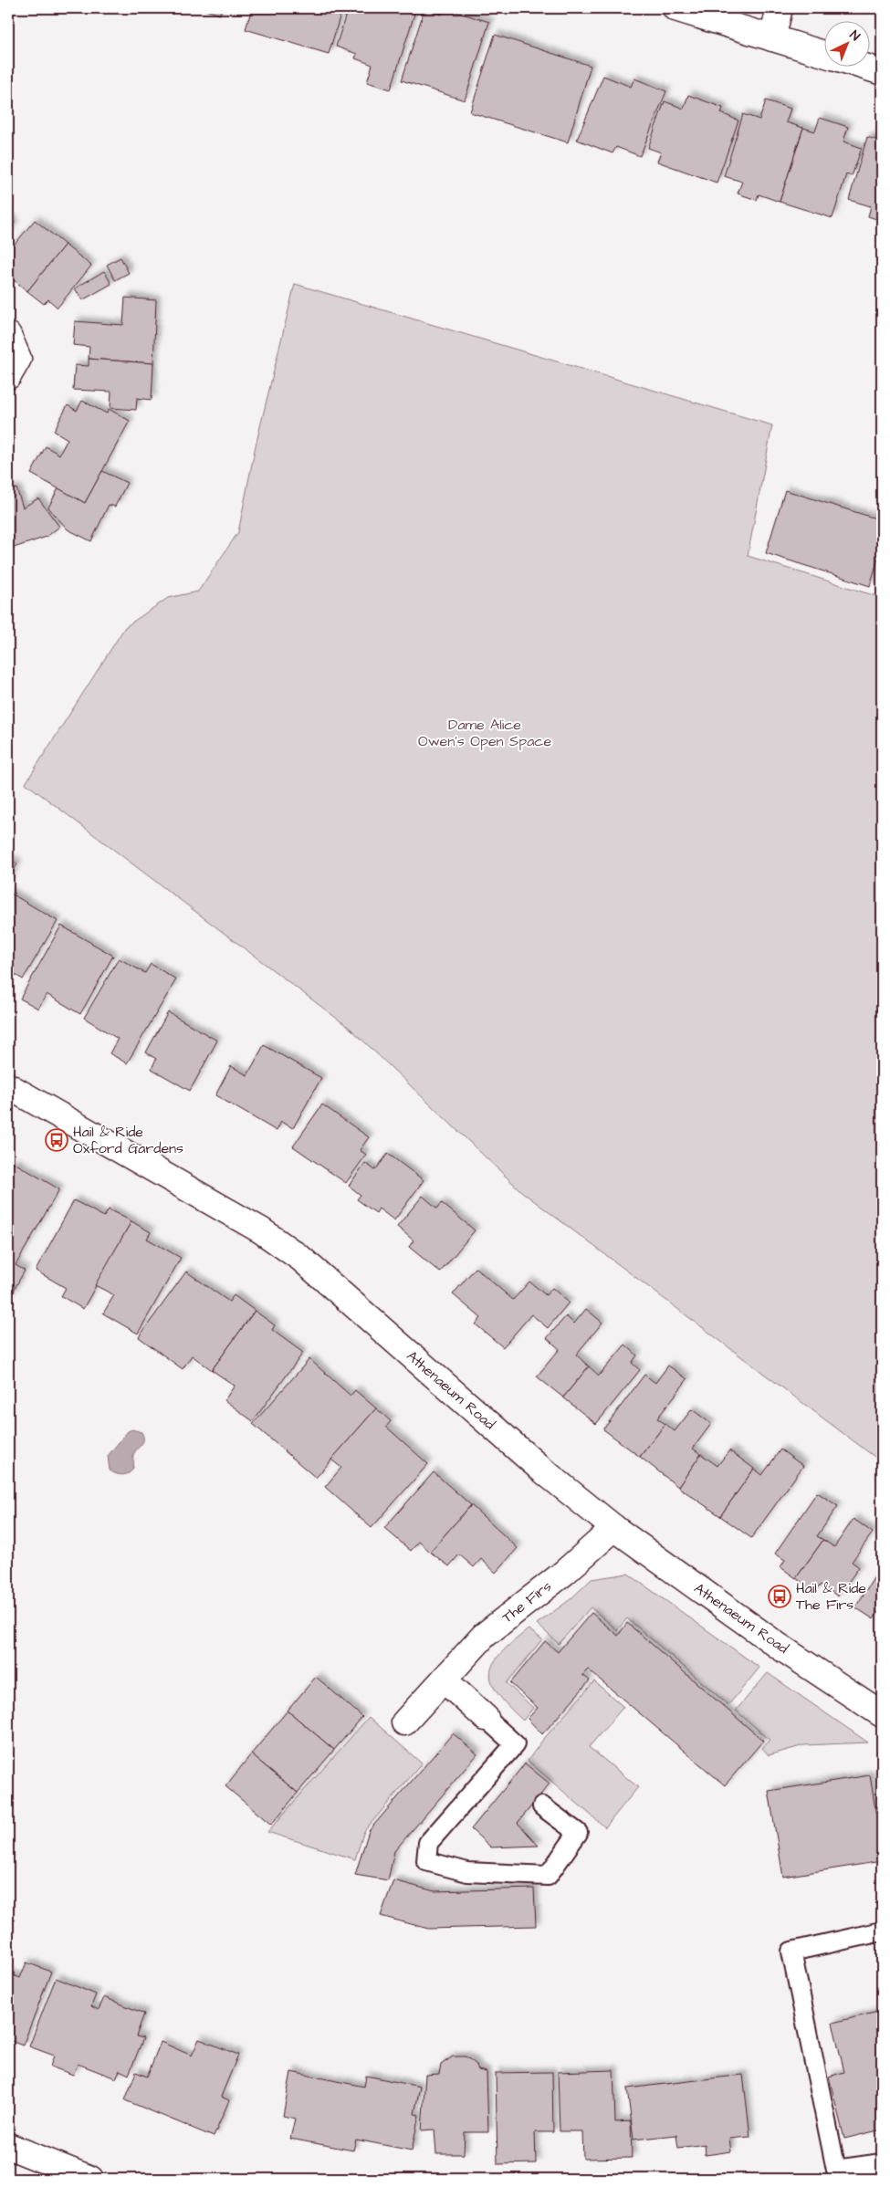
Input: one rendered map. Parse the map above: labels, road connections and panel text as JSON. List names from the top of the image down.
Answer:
{
  "streets": {
    "street": ["Athenaeum Road", "The Firs"]
  },
  "crossings": [
    ["Athenaeum Road", "The Firs"]
  ],
  "parks": ["Dame Alice Owen's Open Space"],
  "places": {
    "bus stop": ["Hail & Ride Oxford Gardens", "Hail & Ride The Firs"]
  },
  "north": "top right"
}
